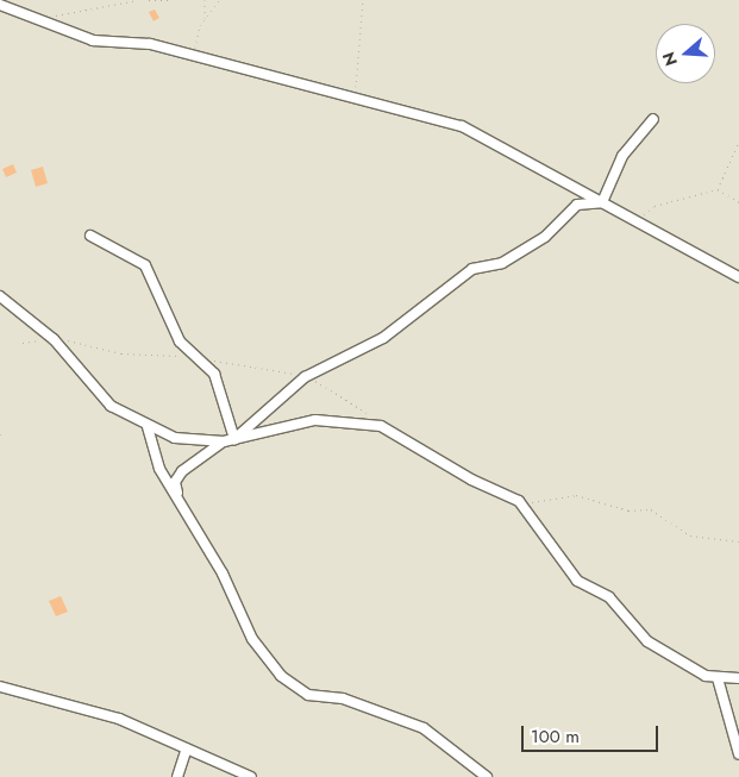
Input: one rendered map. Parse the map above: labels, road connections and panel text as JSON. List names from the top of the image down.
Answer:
{
  "scale_bar": "100 m",
  "north": "left"
}
